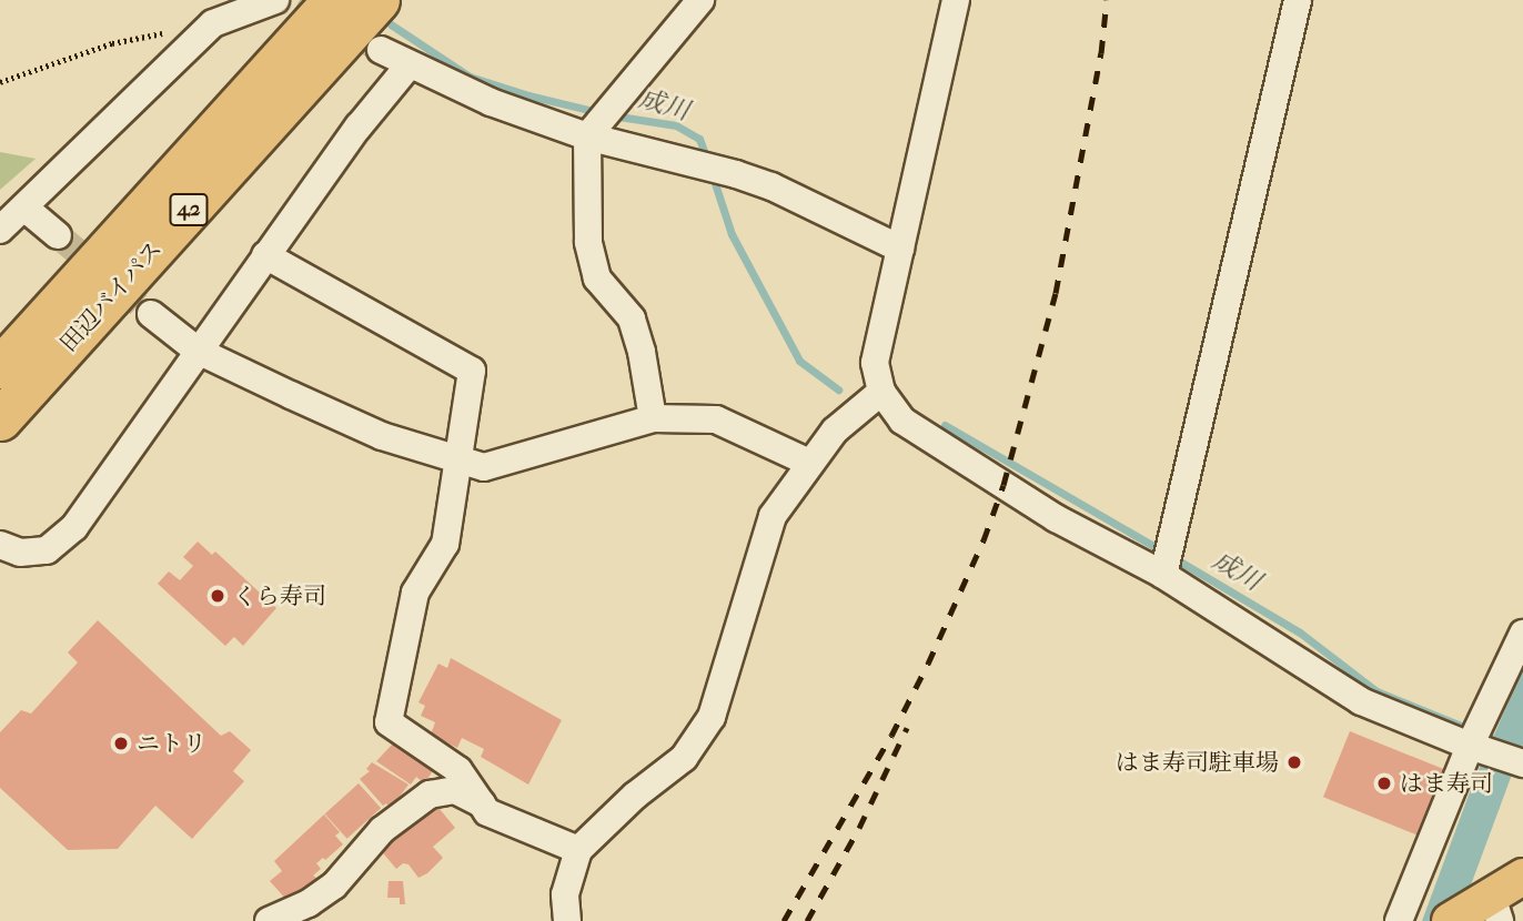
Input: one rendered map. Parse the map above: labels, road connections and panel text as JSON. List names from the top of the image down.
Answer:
{
  "streets": {
    "highway": ["42", "田辺バイパス"]
  },
  "water": ["成川"],
  "places": [
    "くら寿司",
    "ニトリ",
    "はま寿司駐車場",
    "はま寿司"
  ]
}
